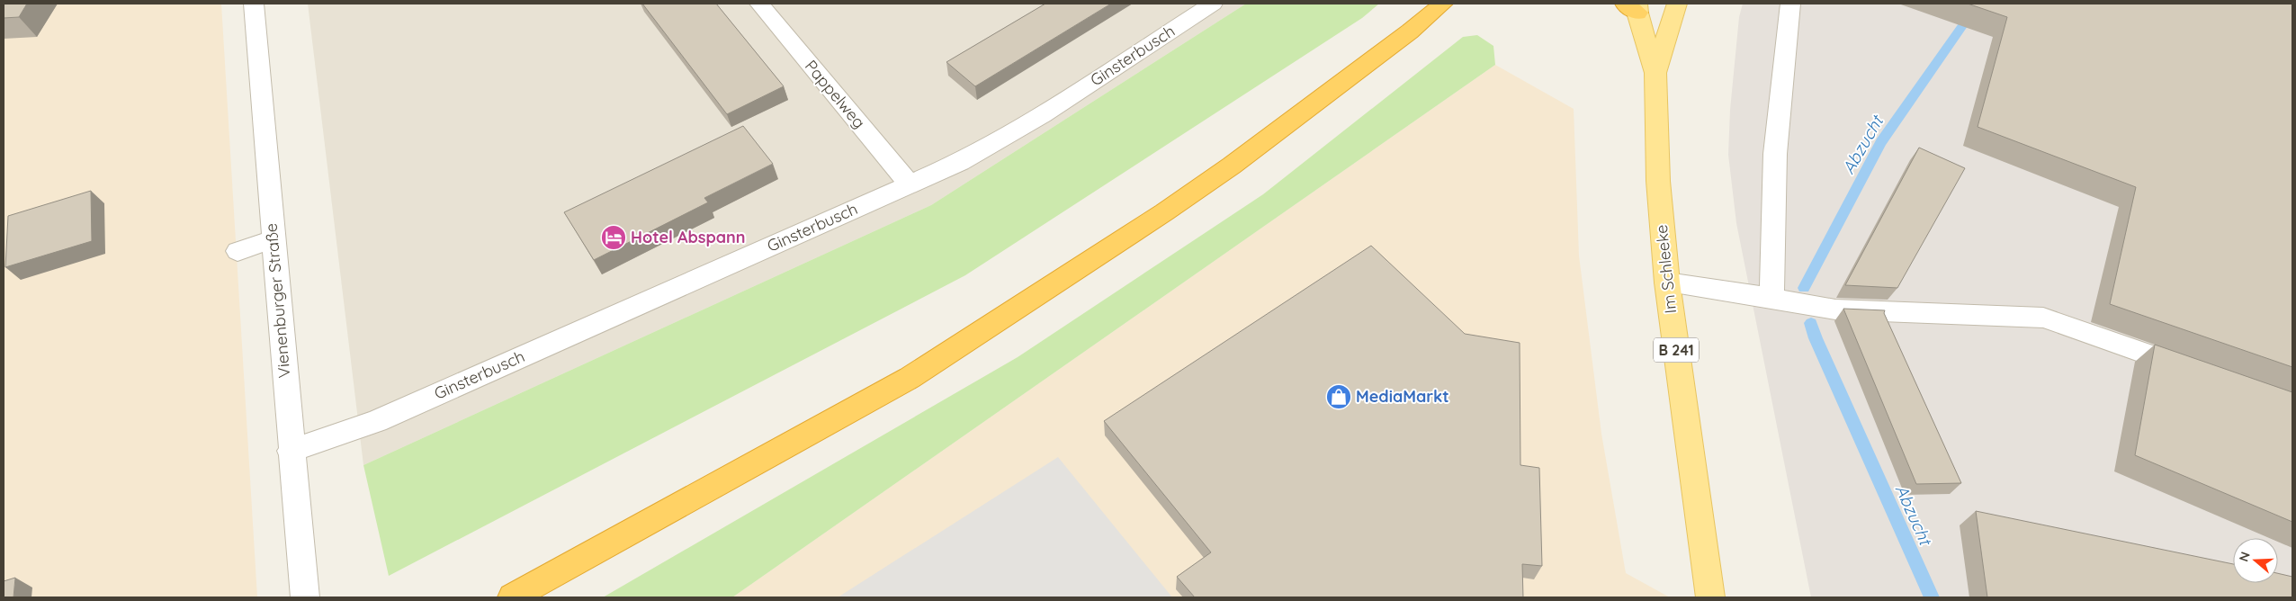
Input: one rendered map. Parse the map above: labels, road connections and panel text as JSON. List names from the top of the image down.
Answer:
{
  "streets": {
    "main road": ["Im Schleeke", "B 241"],
    "street": ["Ginsterbusch", "Pappelweg", "Vienenburger Straße"]
  },
  "crossings": [
    ["Ginsterbusch", "Pappelweg"],
    ["Ginsterbusch", "Vienenburger Straße"]
  ],
  "water": ["Abzucht"],
  "places": {
    "hotel": ["Hotel Abspann"],
    "shop": ["MediaMarkt"]
  },
  "north": "left"
}
